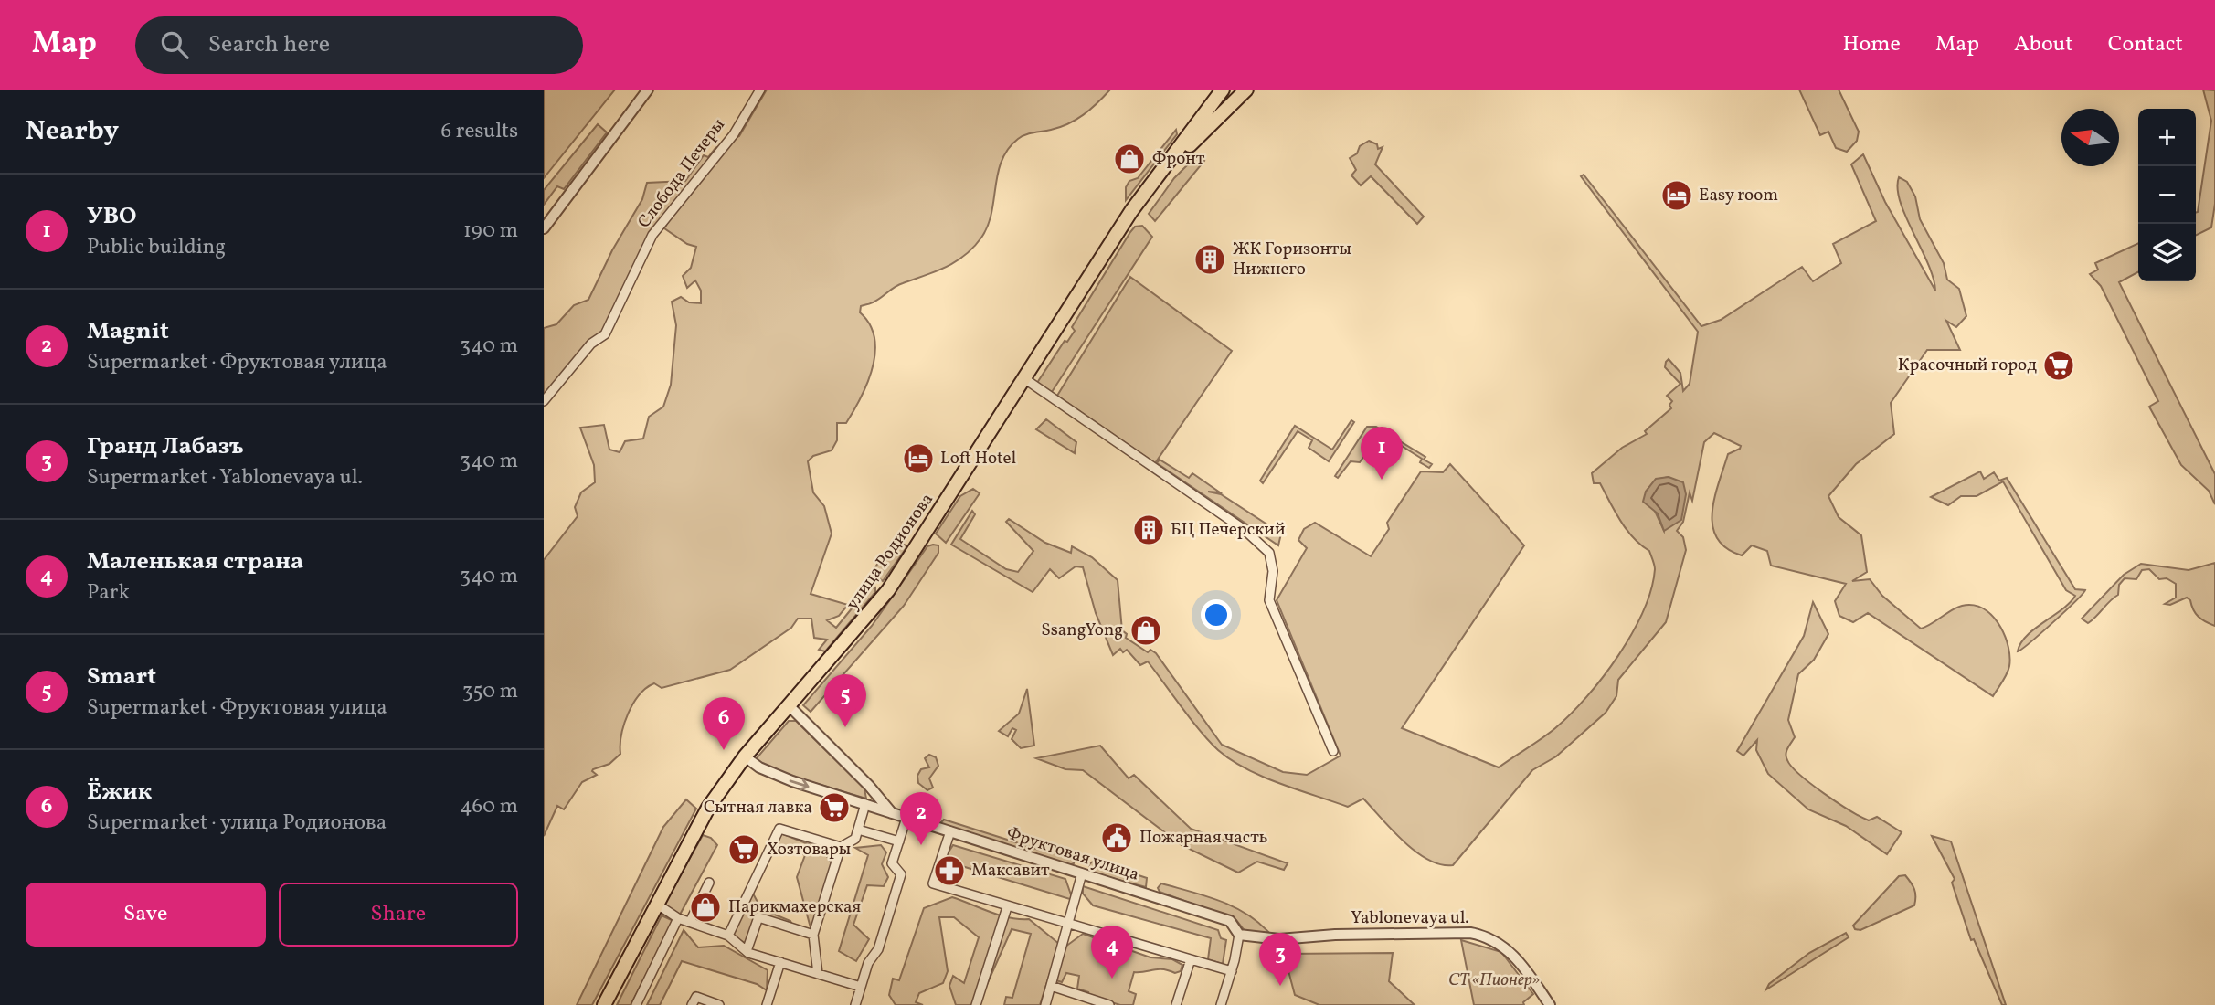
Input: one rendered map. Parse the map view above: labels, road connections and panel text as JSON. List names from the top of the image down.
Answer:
{
  "streets": {
    "main road": ["улица Родионова"],
    "street": ["Слобода Печеры", "Фруктовая улица", "Yablonevaya ul."]
  },
  "crossings": [
    ["улица Родионова", "Фруктовая улица"],
    ["Фруктовая улица", "Yablonevaya ul."]
  ],
  "parks": ["СТ «Пионер»"],
  "places": {
    "shop": ["Фронт", "SsangYong", "Парикмахерская"],
    "hotel": ["Easy room", "Loft Hotel"],
    "building": ["ЖК Горизонты Нижнего", "БЦ Печерский"],
    "supermarket": ["Красочный город", "Сытная лавка", "Хозтовары"],
    "public building": ["Пожарная часть"],
    "pharmacy": ["Максавит"]
  },
  "north": "left",
  "page": {
    "header": "Map",
    "search": "Search here",
    "nav": [
      "Home",
      "Map",
      "About",
      "Contact"
    ],
    "heading": ["Nearby", "6 results"],
    "map_buttons": ["+", "−"],
    "list": [
      {
        "mark": "1",
        "name": "УВО",
        "note": "Public building",
        "value": "190 m"
      },
      {
        "mark": "2",
        "name": "Magnit",
        "note": "Supermarket · Фруктовая улица",
        "value": "340 m"
      },
      {
        "mark": "3",
        "name": "Гранд Лабазъ",
        "note": "Supermarket · Yablonevaya ul.",
        "value": "340 m"
      },
      {
        "mark": "4",
        "name": "Маленькая страна",
        "note": "Park",
        "value": "340 m"
      },
      {
        "mark": "5",
        "name": "Smart",
        "note": "Supermarket · Фруктовая улица",
        "value": "350 m"
      },
      {
        "mark": "6",
        "name": "Ёжик",
        "note": "Supermarket · улица Родионова",
        "value": "460 m"
      }
    ],
    "pins": [
      "1",
      "5",
      "6",
      "2",
      "4",
      "3"
    ],
    "buttons": ["Save", "Share"]
  }
}
